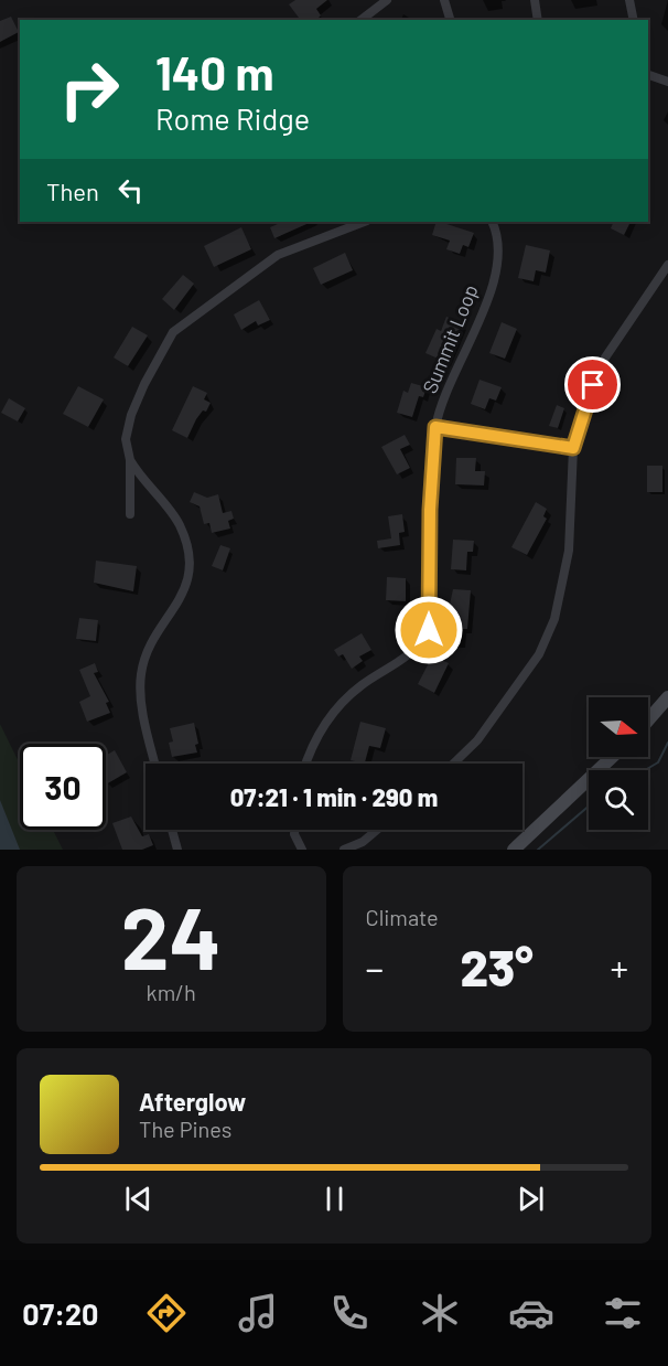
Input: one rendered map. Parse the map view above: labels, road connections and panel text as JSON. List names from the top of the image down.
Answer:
{
  "streets": {
    "street": ["Summit Loop"]
  },
  "north": "right",
  "page": {
    "turn": ["140 m", "Rome Ridge"],
    "then": "Then",
    "limit": "30",
    "trip": "07:21 · 1 min · 290 m",
    "tile": [
      ["24", "km/h"],
      "Climate"
    ],
    "heat": ["−", "23°", "+"],
    "song": ["Afterglow", "The Pines"],
    "tabs": "07:20"
  }
}
